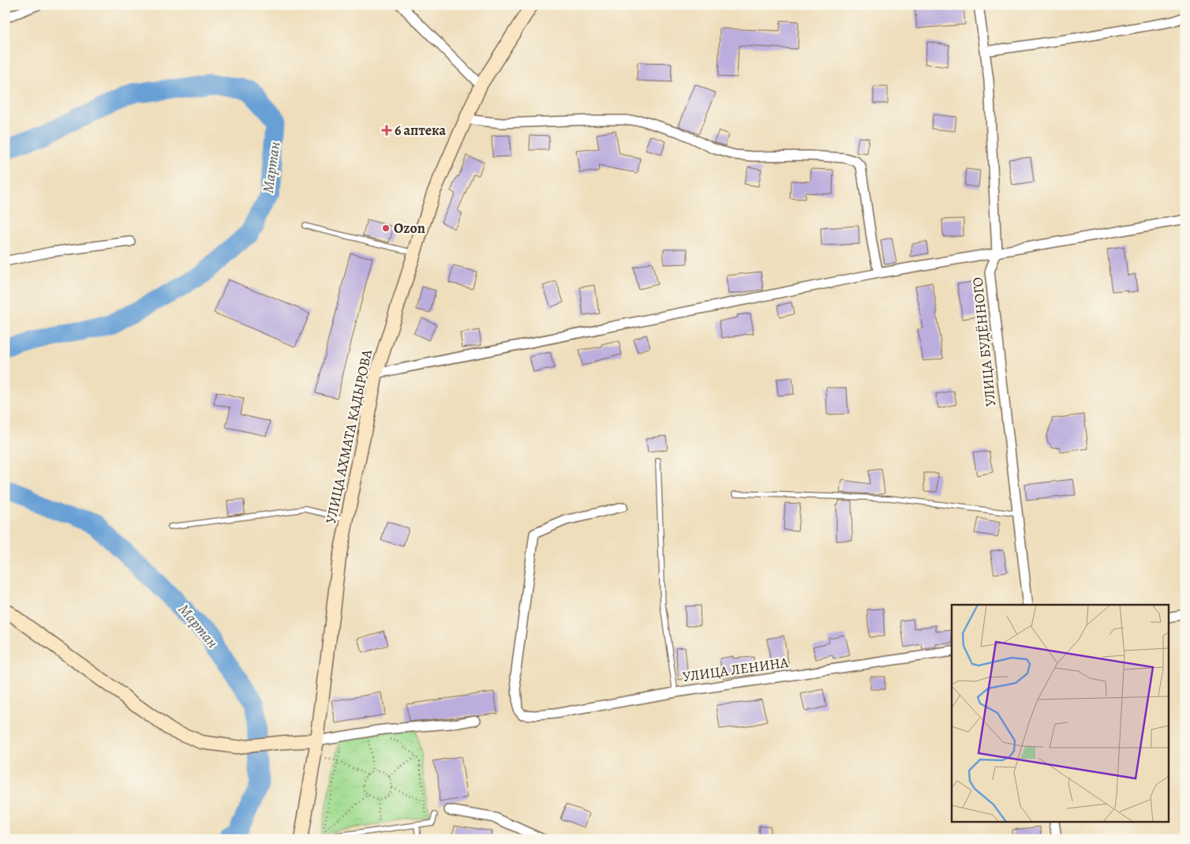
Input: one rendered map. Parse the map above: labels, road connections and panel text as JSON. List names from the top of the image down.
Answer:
{
  "streets": {
    "main road": ["УЛИЦА АХМАТА КАДЫРОВА"],
    "street": ["УЛИЦА БУДЁННОГО", "УЛИЦА ЛЕНИНА"]
  },
  "water": ["Мартан"],
  "places": {
    "health": ["6 аптека"],
    "other": ["Ozon"]
  }
}
